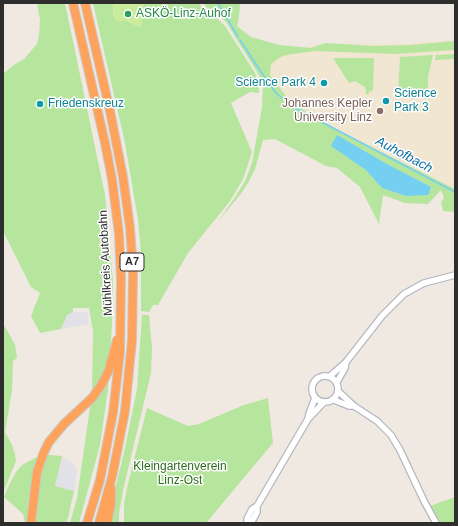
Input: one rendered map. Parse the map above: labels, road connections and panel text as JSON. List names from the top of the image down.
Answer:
{
  "streets": {
    "highway": ["A7", "Mühlkreis Autobahn"]
  },
  "water": ["Auhofbach"],
  "parks": ["Kleingartenverein Linz-Ost"],
  "places": [
    "ASKÖ-Linz-Auhof",
    "Science Park 4",
    "Science Park 3",
    "Friedenskreuz",
    "Johannes Kepler University Linz"
  ]
}
